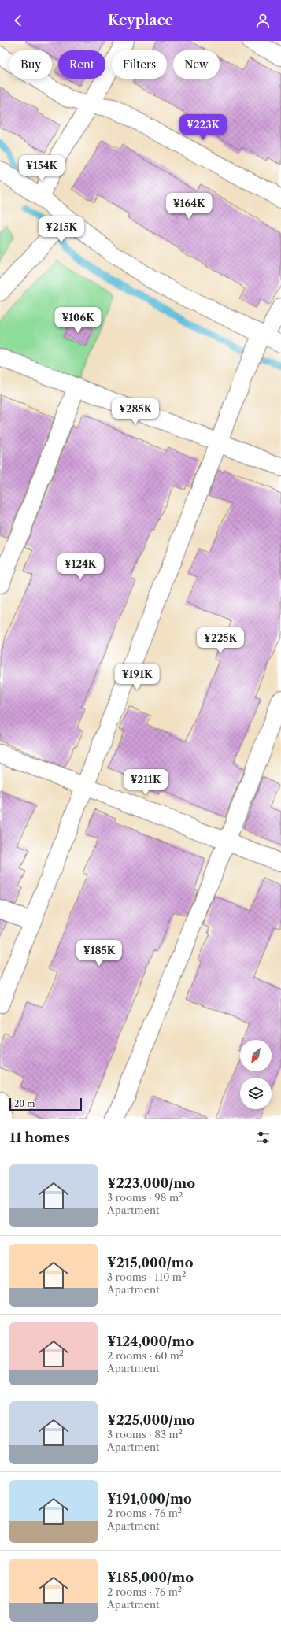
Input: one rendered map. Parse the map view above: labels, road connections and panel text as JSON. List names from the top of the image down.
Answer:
{
  "scale_bar": "20 m",
  "north": "bottom left",
  "page": {
    "header": "Keyplace",
    "chip": [
      "Buy",
      "Rent",
      "Filters",
      "New"
    ],
    "price": [
      "¥223K",
      "¥154K",
      "¥164K",
      "¥215K",
      "¥106K",
      "¥285K",
      "¥124K",
      "¥225K",
      "¥191K",
      "¥211K",
      "¥185K"
    ],
    "scale": "20 m",
    "heading": "11 homes",
    "list": [
      {
        "name": "¥223,000/mo",
        "note": "3 rooms · 98 m² · Apartment"
      },
      {
        "name": "¥215,000/mo",
        "note": "3 rooms · 110 m² · Apartment"
      },
      {
        "name": "¥124,000/mo",
        "note": "2 rooms · 60 m² · Apartment"
      },
      {
        "name": "¥225,000/mo",
        "note": "3 rooms · 83 m² · Apartment"
      },
      {
        "name": "¥191,000/mo",
        "note": "2 rooms · 76 m² · Apartment"
      },
      {
        "name": "¥185,000/mo",
        "note": "2 rooms · 76 m² · Apartment"
      }
    ]
  }
}
